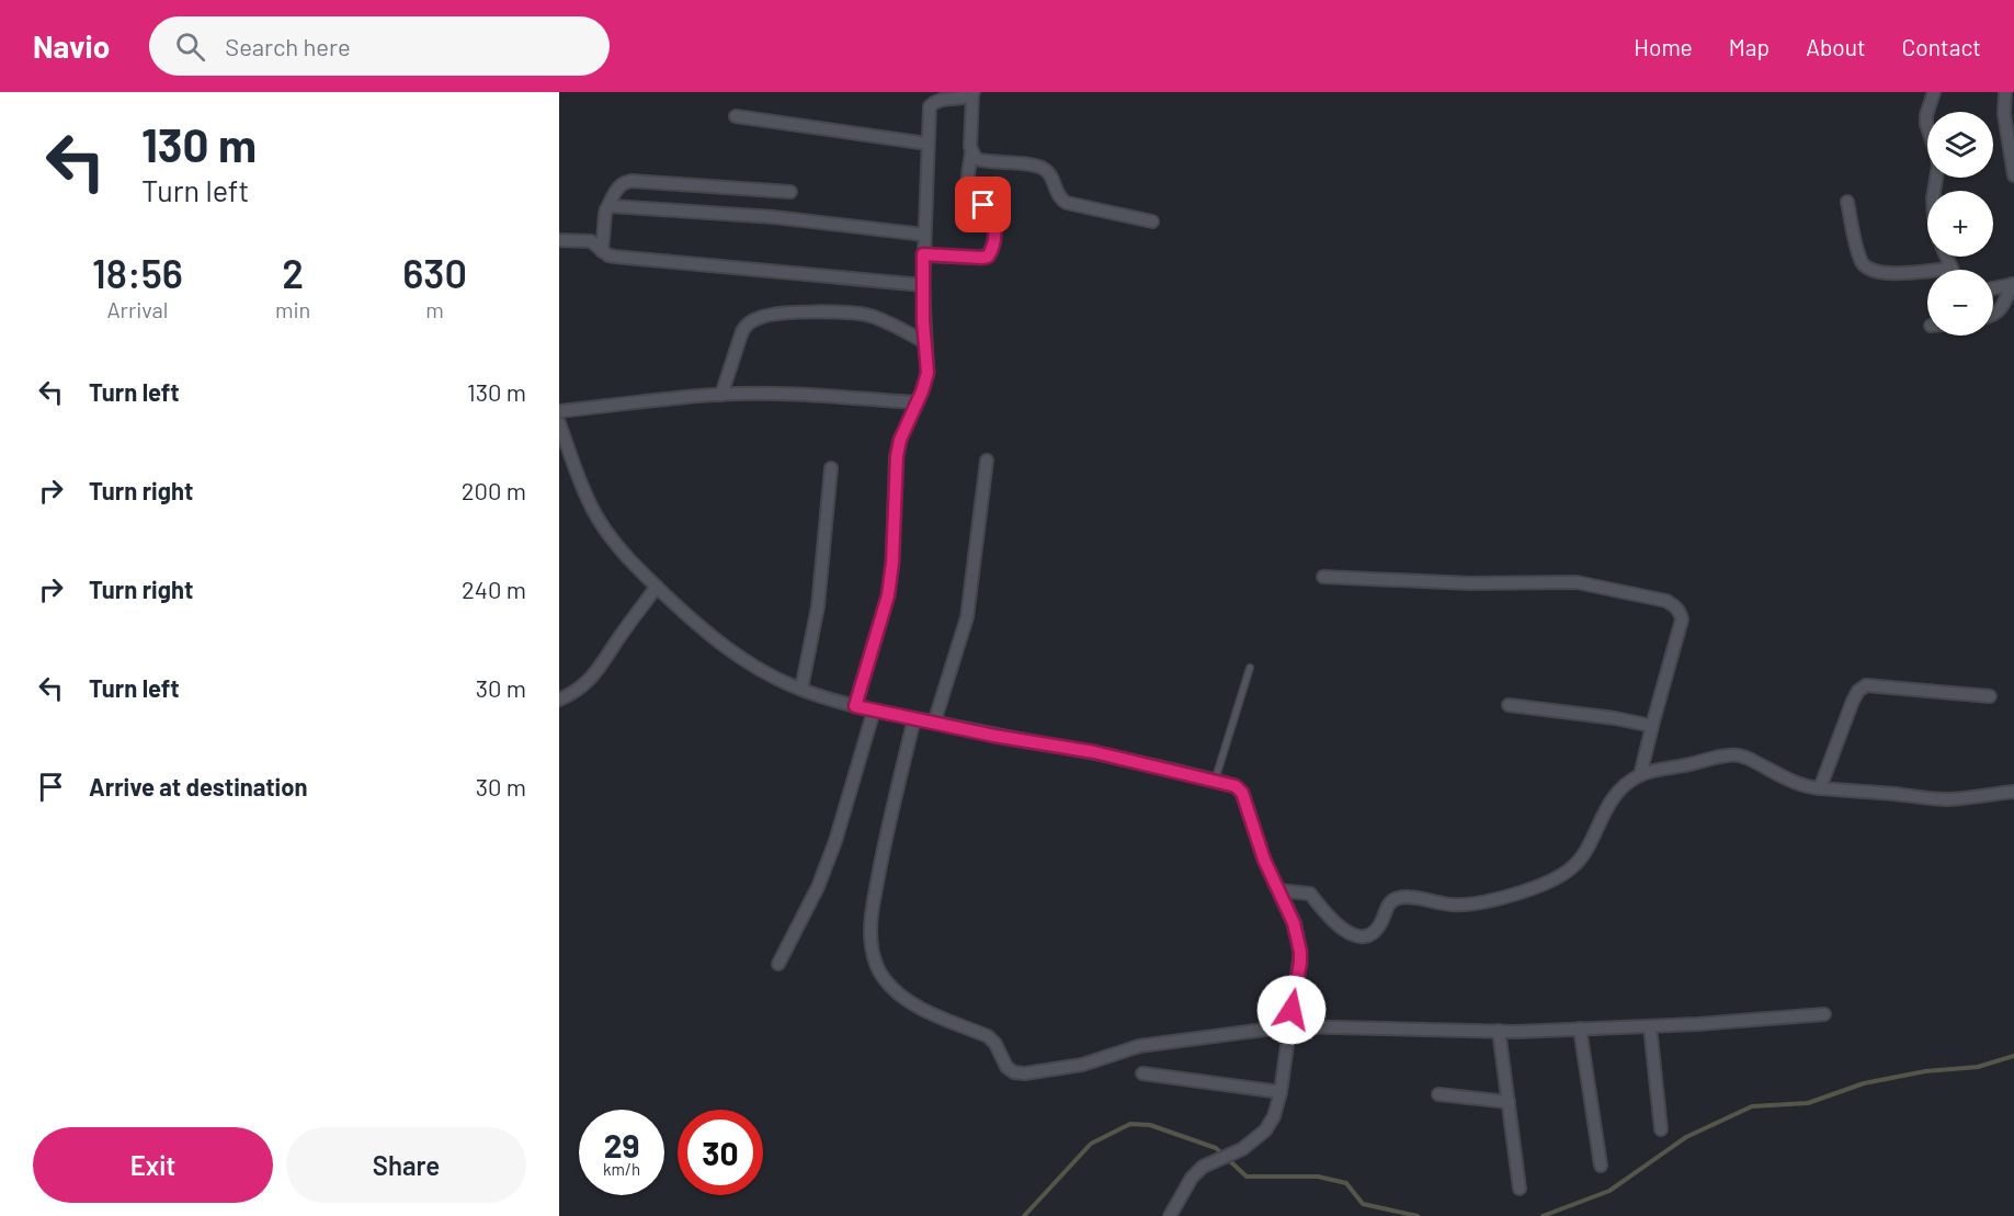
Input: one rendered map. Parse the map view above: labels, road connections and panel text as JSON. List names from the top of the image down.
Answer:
{
  "page": {
    "header": "Navio",
    "search": "Search here",
    "nav": [
      "Home",
      "Map",
      "About",
      "Contact"
    ],
    "turn": ["130 m", "Turn left"],
    "map_buttons": ["+", "−"],
    "eta": [
      "18:56",
      "Arrival",
      "2",
      "min",
      "630",
      "m"
    ],
    "list": [
      {
        "name": "Turn left",
        "value": "130 m"
      },
      {
        "name": "Turn right",
        "value": "200 m"
      },
      {
        "name": "Turn right",
        "value": "240 m"
      },
      {
        "name": "Turn left",
        "value": "30 m"
      },
      {
        "name": "Arrive at destination",
        "value": "30 m"
      }
    ],
    "speed": "29 km/h",
    "limit": "30",
    "buttons": ["Exit", "Share"]
  }
}
